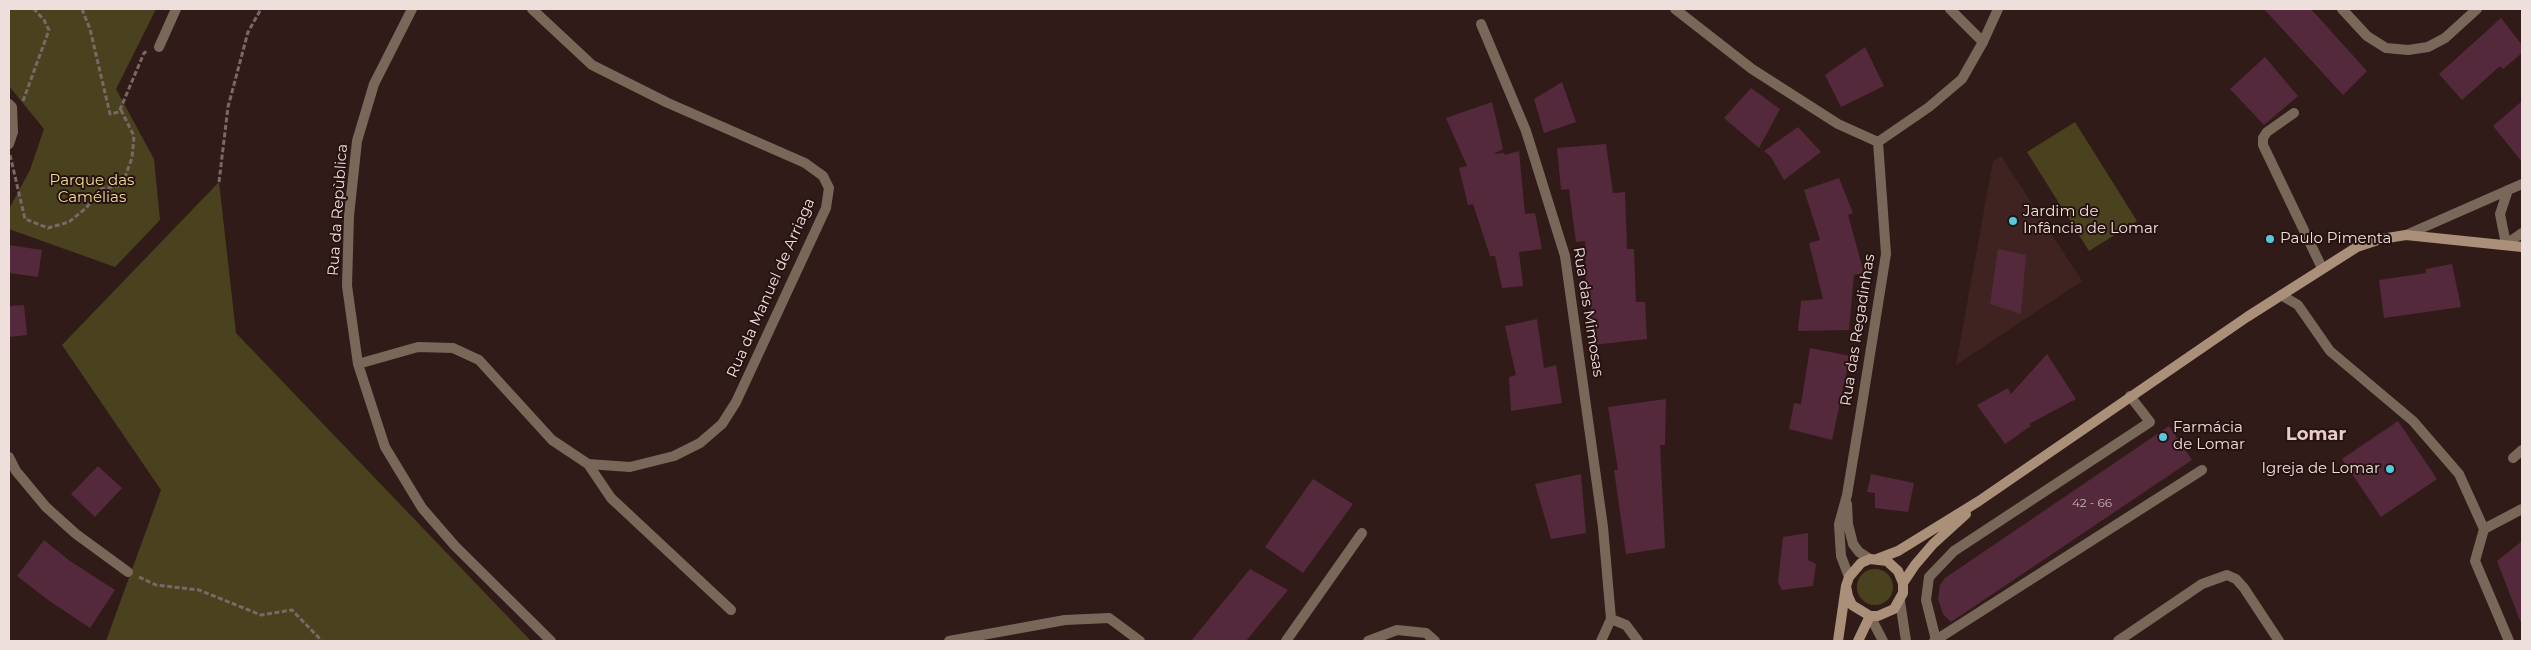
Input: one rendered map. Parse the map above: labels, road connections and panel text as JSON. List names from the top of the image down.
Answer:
{
  "streets": {
    "street": [
      "Rua da Repùblica",
      "Rua da Manuel de Arriaga",
      "Rua das Mimosas",
      "Rua das Regadinhas"
    ]
  },
  "districts": ["Lomar"],
  "parks": ["Parque das Camélias"],
  "places": [
    "Jardim de Infância de Lomar",
    "Paulo Pimenta",
    "Farmácia de Lomar",
    "Igreja de Lomar"
  ],
  "house_numbers": ["42 - 66"]
}
